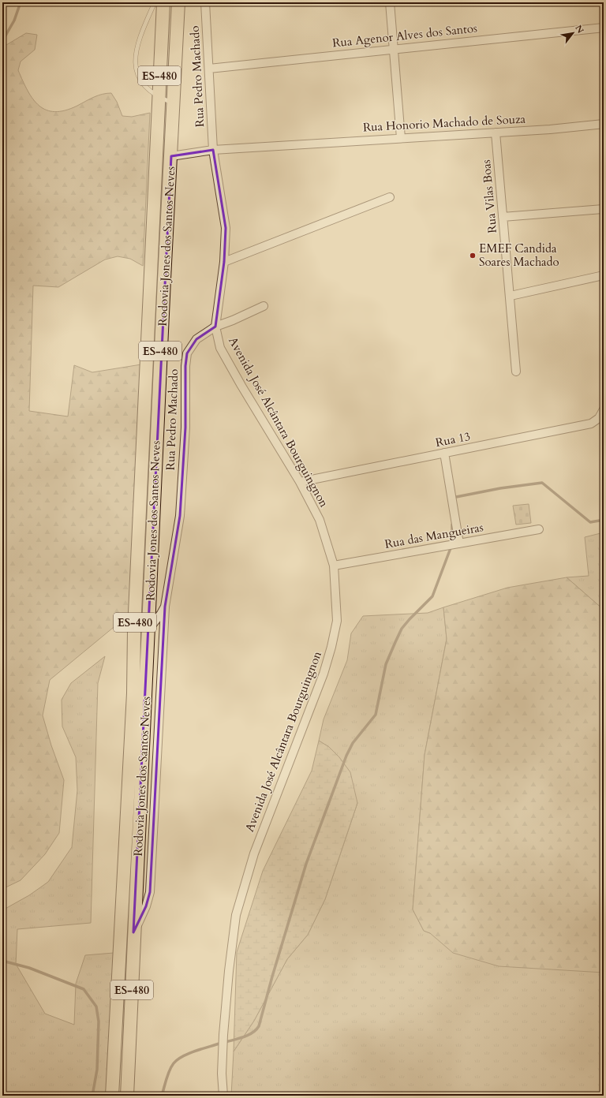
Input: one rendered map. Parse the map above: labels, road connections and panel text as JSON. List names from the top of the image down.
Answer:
{
  "streets": {
    "main road": ["ES-480", "Rodovia Jones dos Santos Neves"],
    "street": [
      "Rua Agenor Alves dos Santos",
      "Rua Pedro Machado",
      "Rua Honorio Machado de Souza",
      "Rua Vilas Boas",
      "Avenida José Alcântara Bourguingnon",
      "Rua 13",
      "Rua das Mangueiras"
    ]
  },
  "crossings": [
    ["Rua Agenor Alves dos Santos", "Rua Pedro Machado"],
    ["Rua Pedro Machado", "Rua Honorio Machado de Souza"],
    ["Rua Pedro Machado", "Rodovia Jones dos Santos Neves"],
    ["Rua Pedro Machado", "Avenida José Alcântara Bourguingnon"],
    ["Rua Honorio Machado de Souza", "Rua Vilas Boas"],
    ["Rua Honorio Machado de Souza", "Rodovia Jones dos Santos Neves"],
    ["Avenida José Alcântara Bourguingnon", "Rua 13"],
    ["Avenida José Alcântara Bourguingnon", "Rua das Mangueiras"]
  ],
  "places": ["EMEF Candida Soares Machado"],
  "north": "top right"
}
